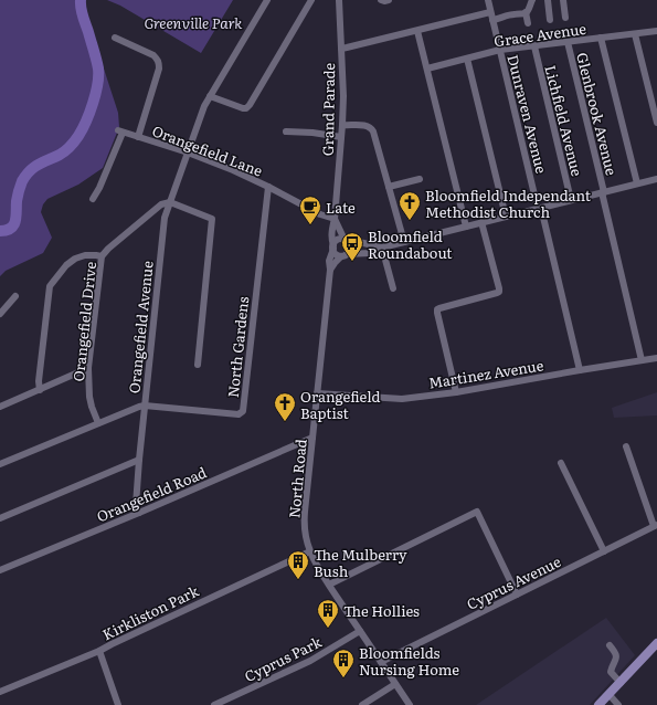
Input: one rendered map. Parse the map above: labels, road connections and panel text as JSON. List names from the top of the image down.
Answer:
{
  "streets": {
    "street": [
      "Grace Avenue",
      "Grand Parade",
      "Dunraven Avenue",
      "Glenbrook Avenue",
      "Lichfield Avenue",
      "Orangefield Lane",
      "Orangefield Drive",
      "Orangefield Avenue",
      "North Gardens",
      "Martinez Avenue",
      "North Road",
      "Orangefield Road",
      "Cyprus Avenue",
      "Kirkliston Park",
      "Cyprus Park"
    ]
  },
  "crossings": [
    ["Grace Avenue", "Dunraven Avenue"],
    ["Grace Avenue", "Glenbrook Avenue"],
    ["Grace Avenue", "Lichfield Avenue"],
    ["Grand Parade", "Orangefield Lane"],
    ["Dunraven Avenue", "Martinez Avenue"],
    ["Glenbrook Avenue", "Martinez Avenue"],
    ["Orangefield Lane", "Orangefield Avenue"],
    ["Orangefield Lane", "North Gardens"],
    ["Orangefield Drive", "Orangefield Avenue"],
    ["Orangefield Avenue", "North Gardens"],
    ["Martinez Avenue", "North Road"],
    ["North Road", "Orangefield Road"],
    ["North Road", "Cyprus Avenue"],
    ["North Road", "Kirkliston Park"],
    ["North Road", "Cyprus Park"]
  ],
  "parks": ["Greenville Park"],
  "places": {
    "church": ["Bloomfield Independant Methodist Church", "Orangefield Baptist"],
    "cafe": ["Late"],
    "bus stop": ["Bloomfield Roundabout"],
    "building": ["The Mulberry Bush", "The Hollies", "Bloomfields Nursing Home"]
  }
}
